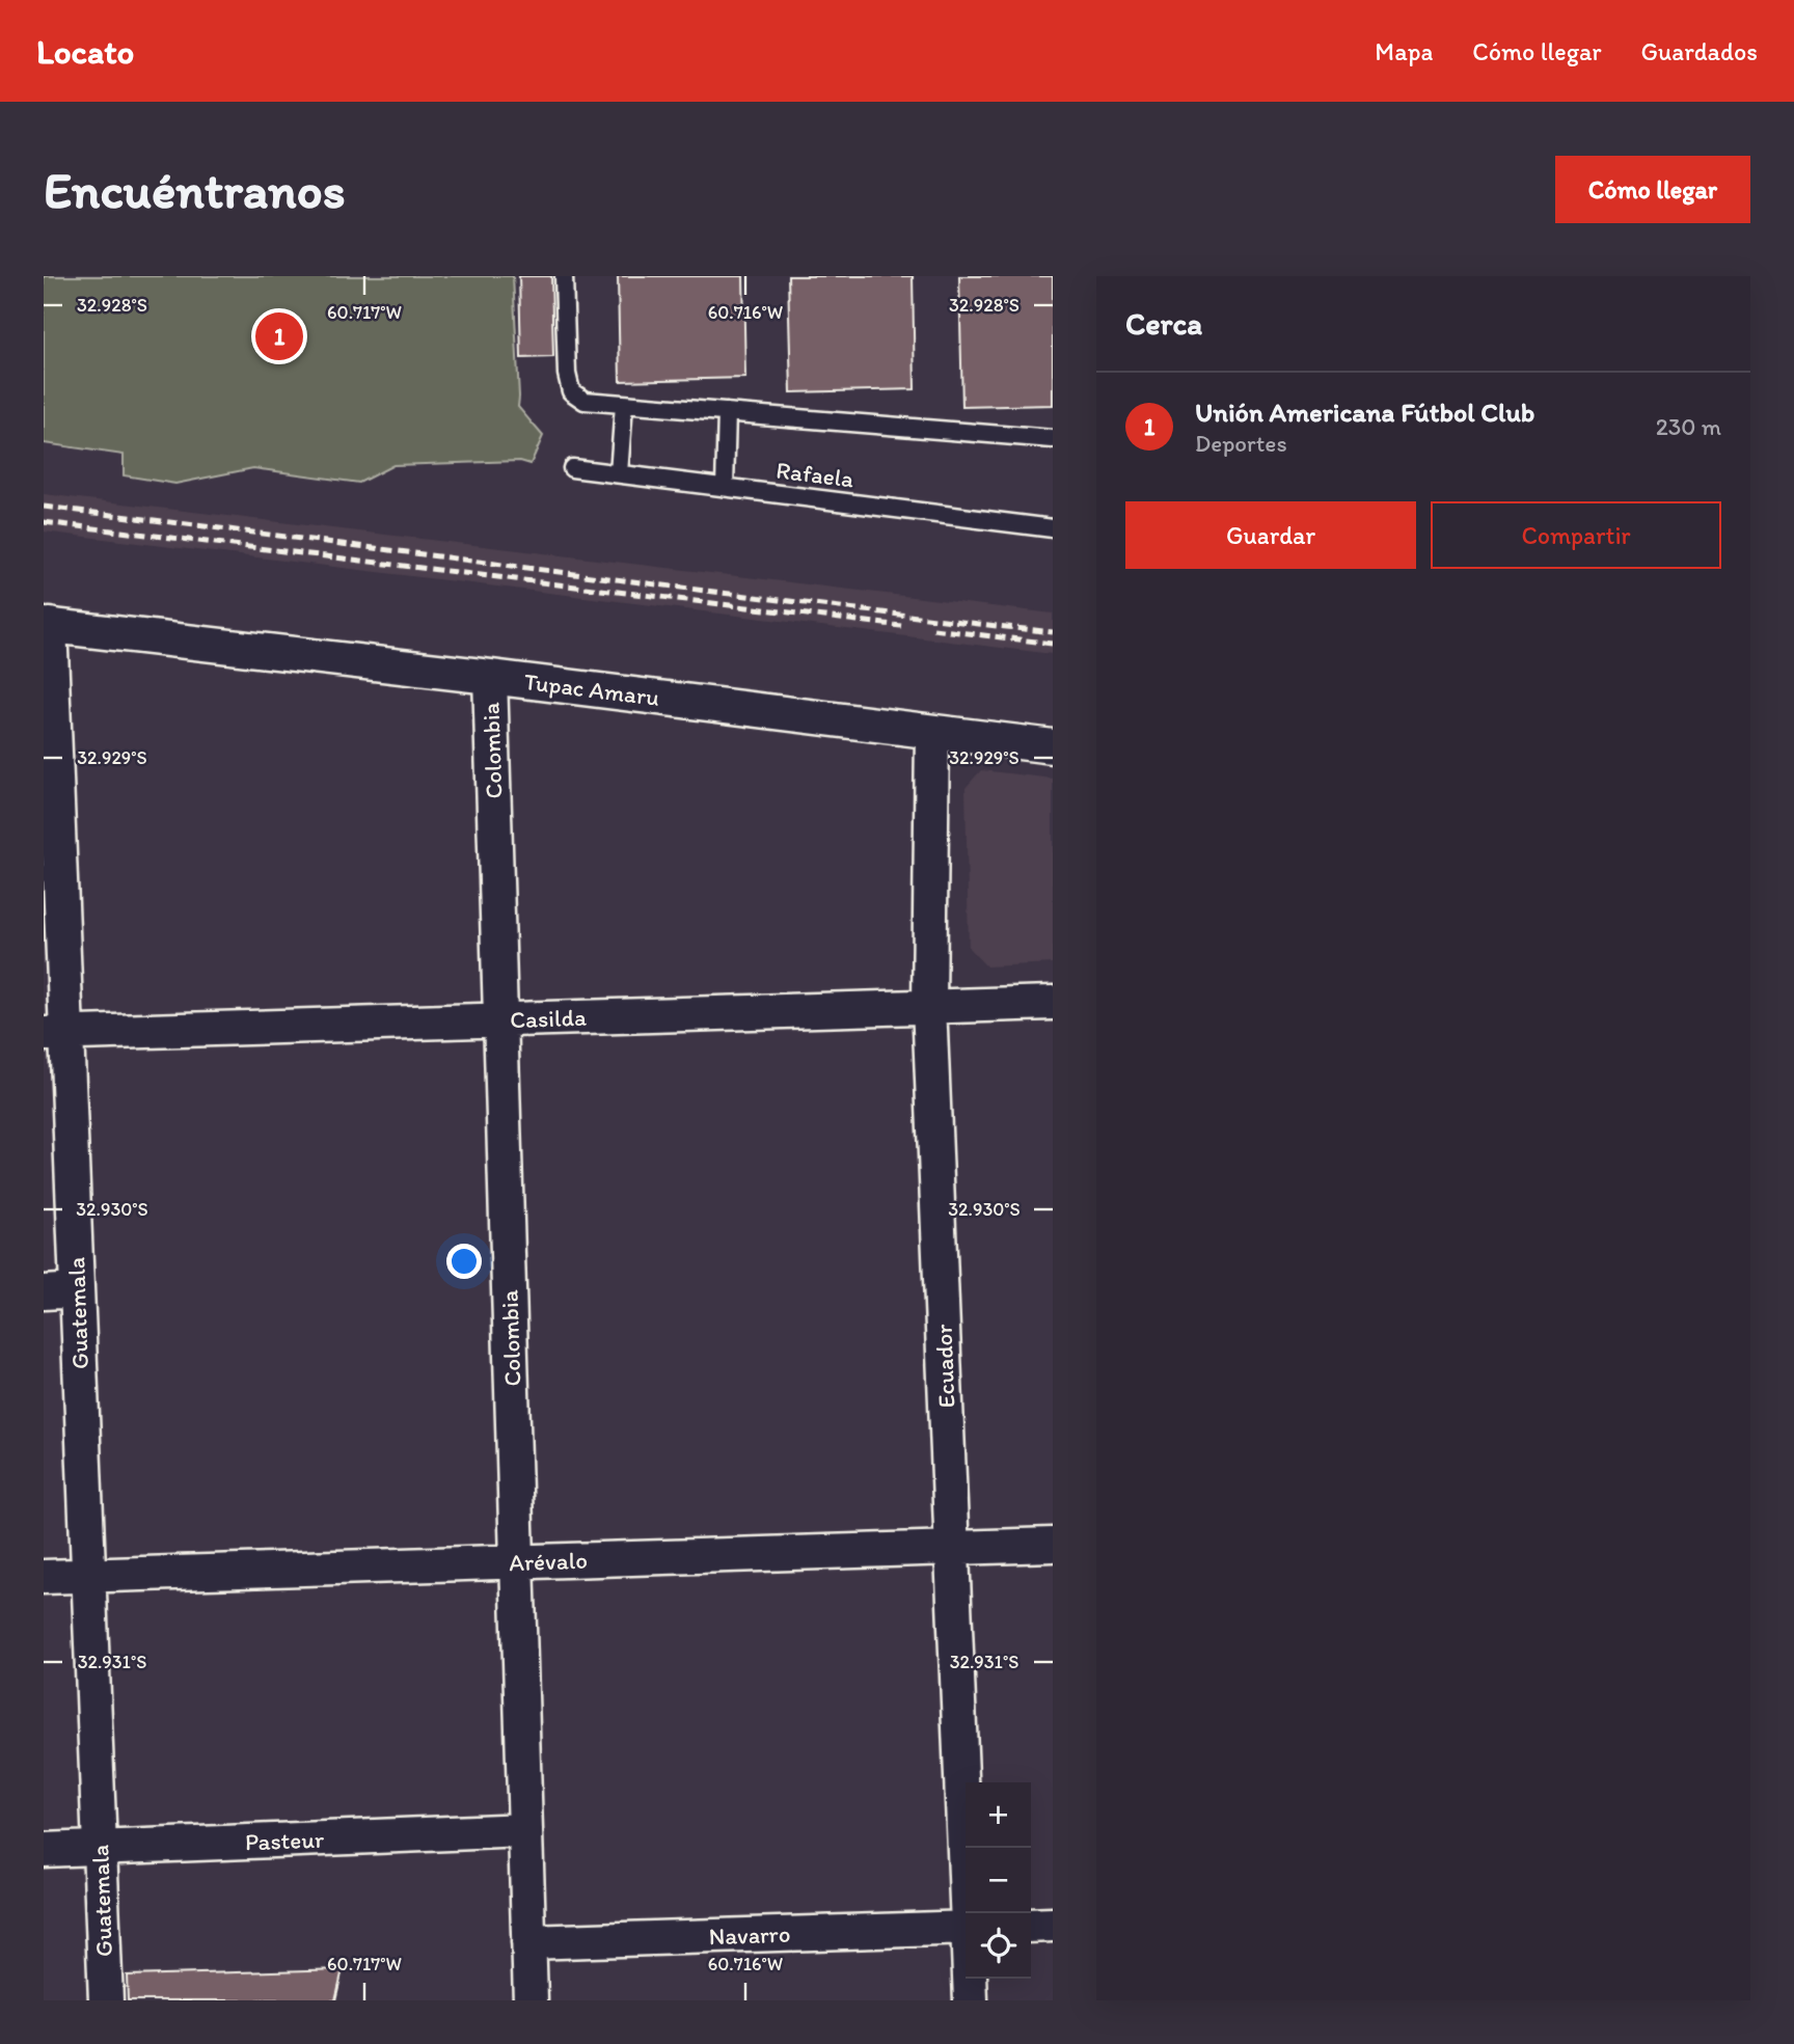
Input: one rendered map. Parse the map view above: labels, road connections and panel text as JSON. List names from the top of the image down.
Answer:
{
  "streets": {
    "street": [
      "Tupac Amaru",
      "Colombia",
      "Casilda",
      "Guatemala",
      "Ecuador",
      "Arévalo",
      "Pasteur",
      "Navarro"
    ],
    "lane": ["Rafaela"]
  },
  "crossings": [
    ["Tupac Amaru", "Colombia"],
    ["Tupac Amaru", "Guatemala"],
    ["Tupac Amaru", "Ecuador"],
    ["Colombia", "Casilda"],
    ["Colombia", "Arévalo"],
    ["Colombia", "Pasteur"],
    ["Colombia", "Navarro"],
    ["Casilda", "Guatemala"],
    ["Casilda", "Ecuador"],
    ["Guatemala", "Arévalo"],
    ["Guatemala", "Pasteur"],
    ["Ecuador", "Arévalo"]
  ],
  "page": {
    "header": "Locato",
    "nav": ["Mapa", "Cómo llegar", "Guardados"],
    "buttons": [
      "Cómo llegar",
      ["Guardar", "Compartir"]
    ],
    "title": "Encuéntranos",
    "heading": "Cerca",
    "pins": "1",
    "list": [
      {
        "mark": "1",
        "name": "Unión Americana Fútbol Club",
        "note": "Deportes",
        "value": "230 m"
      }
    ],
    "map_buttons": ["+", "−"]
  },
  "coordinates": [
    "32.928°S",
    "60.717°W",
    "60.716°W",
    "32.929°S",
    "32.930°S",
    "32.931°S"
  ]
}
